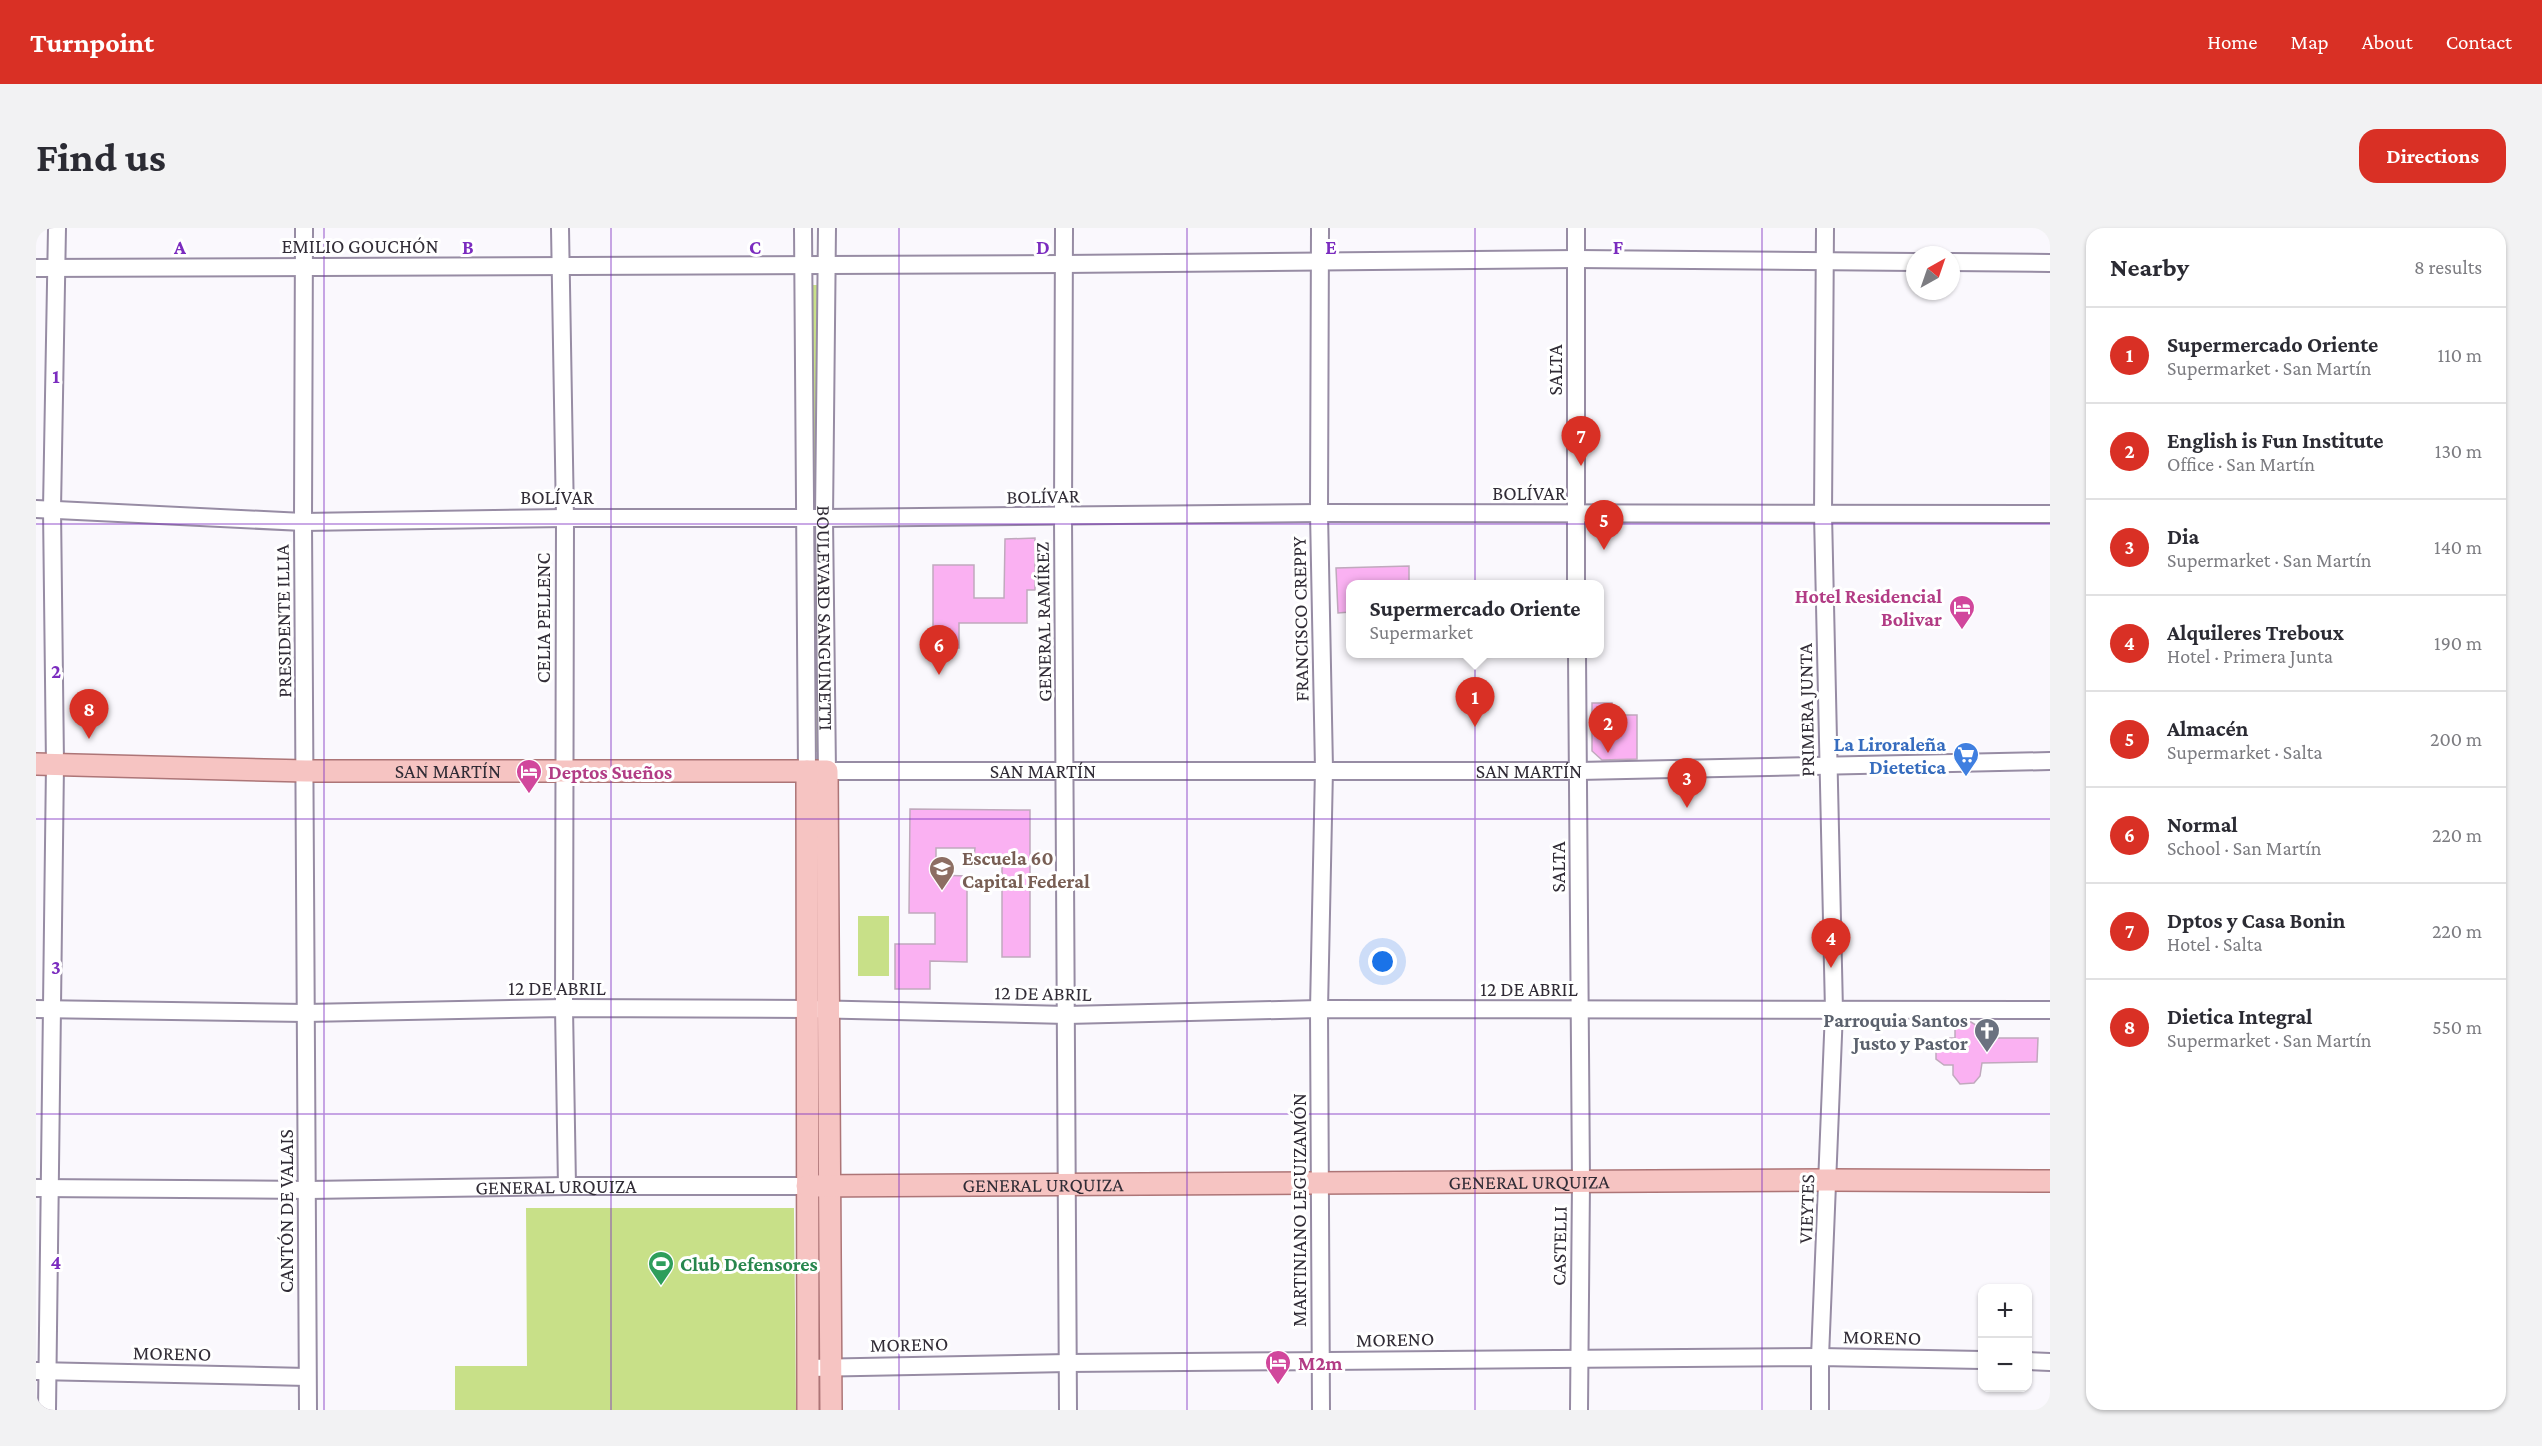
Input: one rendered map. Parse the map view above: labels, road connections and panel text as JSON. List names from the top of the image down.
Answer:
{
  "streets": {
    "main road": ["BOULEVARD SANGUINETTI", "SAN MARTÍN", "GENERAL URQUIZA"],
    "street": [
      "EMILIO GOUCHÓN",
      "SALTA",
      "BOLÍVAR",
      "CELIA PELLENC",
      "FRANCISCO CREPPY",
      "PRESIDENTE ILLIA",
      "GENERAL RAMÍREZ",
      "PRIMERA JUNTA",
      "12 DE ABRIL",
      "VIEYTES",
      "MARTINIANO LEGUIZAMÓN",
      "CANTÓN DE VALAIS",
      "CASTELLI",
      "MORENO"
    ]
  },
  "crossings": [
    ["EMILIO GOUCHÓN", "SALTA"],
    ["EMILIO GOUCHÓN", "CELIA PELLENC"],
    ["EMILIO GOUCHÓN", "BOULEVARD SANGUINETTI"],
    ["EMILIO GOUCHÓN", "FRANCISCO CREPPY"],
    ["EMILIO GOUCHÓN", "PRESIDENTE ILLIA"],
    ["EMILIO GOUCHÓN", "GENERAL RAMÍREZ"],
    ["EMILIO GOUCHÓN", "PRIMERA JUNTA"],
    ["SALTA", "BOLÍVAR"],
    ["SALTA", "SAN MARTÍN"],
    ["SALTA", "12 DE ABRIL"],
    ["SALTA", "CASTELLI"],
    ["BOLÍVAR", "CELIA PELLENC"],
    ["BOLÍVAR", "BOULEVARD SANGUINETTI"],
    ["BOLÍVAR", "FRANCISCO CREPPY"],
    ["BOLÍVAR", "PRESIDENTE ILLIA"],
    ["BOLÍVAR", "GENERAL RAMÍREZ"],
    ["BOLÍVAR", "PRIMERA JUNTA"],
    ["CELIA PELLENC", "SAN MARTÍN"],
    ["CELIA PELLENC", "12 DE ABRIL"],
    ["CELIA PELLENC", "GENERAL URQUIZA"],
    ["BOULEVARD SANGUINETTI", "SAN MARTÍN"],
    ["BOULEVARD SANGUINETTI", "12 DE ABRIL"],
    ["BOULEVARD SANGUINETTI", "GENERAL URQUIZA"],
    ["BOULEVARD SANGUINETTI", "MORENO"],
    ["FRANCISCO CREPPY", "SAN MARTÍN"],
    ["FRANCISCO CREPPY", "12 DE ABRIL"],
    ["FRANCISCO CREPPY", "MARTINIANO LEGUIZAMÓN"],
    ["PRESIDENTE ILLIA", "SAN MARTÍN"],
    ["PRESIDENTE ILLIA", "12 DE ABRIL"],
    ["PRESIDENTE ILLIA", "CANTÓN DE VALAIS"],
    ["GENERAL RAMÍREZ", "SAN MARTÍN"],
    ["GENERAL RAMÍREZ", "12 DE ABRIL"],
    ["GENERAL RAMÍREZ", "GENERAL URQUIZA"],
    ["GENERAL RAMÍREZ", "MORENO"],
    ["PRIMERA JUNTA", "SAN MARTÍN"],
    ["PRIMERA JUNTA", "12 DE ABRIL"],
    ["PRIMERA JUNTA", "VIEYTES"],
    ["12 DE ABRIL", "VIEYTES"],
    ["12 DE ABRIL", "MARTINIANO LEGUIZAMÓN"],
    ["12 DE ABRIL", "CANTÓN DE VALAIS"],
    ["12 DE ABRIL", "CASTELLI"],
    ["GENERAL URQUIZA", "VIEYTES"],
    ["GENERAL URQUIZA", "MARTINIANO LEGUIZAMÓN"],
    ["GENERAL URQUIZA", "CANTÓN DE VALAIS"],
    ["GENERAL URQUIZA", "CASTELLI"],
    ["VIEYTES", "MORENO"],
    ["MARTINIANO LEGUIZAMÓN", "MORENO"],
    ["CANTÓN DE VALAIS", "MORENO"],
    ["CASTELLI", "MORENO"]
  ],
  "places": {
    "hotel": ["Hotel Residencial Bolivar", "Deptos Sueños", "M2m"],
    "supermarket": ["La Liroraleña Dietetica"],
    "school or university": ["Escuela 60 Capital Federal"],
    "church": ["Parroquia Santos Justo y Pastor"],
    "sports": ["Club Defensores"]
  },
  "north": "top right",
  "page": {
    "header": "Turnpoint",
    "nav": [
      "Home",
      "Map",
      "About",
      "Contact"
    ],
    "buttons": "Directions",
    "title": "Find us",
    "heading": ["Nearby", "8 results"],
    "list": [
      {
        "mark": "1",
        "name": "Supermercado Oriente",
        "note": "Supermarket · San Martín",
        "value": "110 m"
      },
      {
        "mark": "2",
        "name": "English is Fun Institute",
        "note": "Office · San Martín",
        "value": "130 m"
      },
      {
        "mark": "3",
        "name": "Dia",
        "note": "Supermarket · San Martín",
        "value": "140 m"
      },
      {
        "mark": "4",
        "name": "Alquileres Treboux",
        "note": "Hotel · Primera Junta",
        "value": "190 m"
      },
      {
        "mark": "5",
        "name": "Almacén",
        "note": "Supermarket · Salta",
        "value": "200 m"
      },
      {
        "mark": "6",
        "name": "Normal",
        "note": "School · San Martín",
        "value": "220 m"
      },
      {
        "mark": "7",
        "name": "Dptos y Casa Bonin",
        "note": "Hotel · Salta",
        "value": "220 m"
      },
      {
        "mark": "8",
        "name": "Dietica Integral",
        "note": "Supermarket · San Martín",
        "value": "550 m"
      }
    ],
    "pins": [
      "7",
      "5",
      "6",
      "1",
      "8",
      "2",
      "3",
      "4"
    ],
    "popup": ["Supermercado Oriente", "Supermarket"],
    "map_buttons": ["+", "−"]
  },
  "grid": {
    "columns": [
      "A",
      "B",
      "C",
      "D",
      "E",
      "F"
    ],
    "rows": [
      "1",
      "2",
      "3",
      "4"
    ]
  }
}
